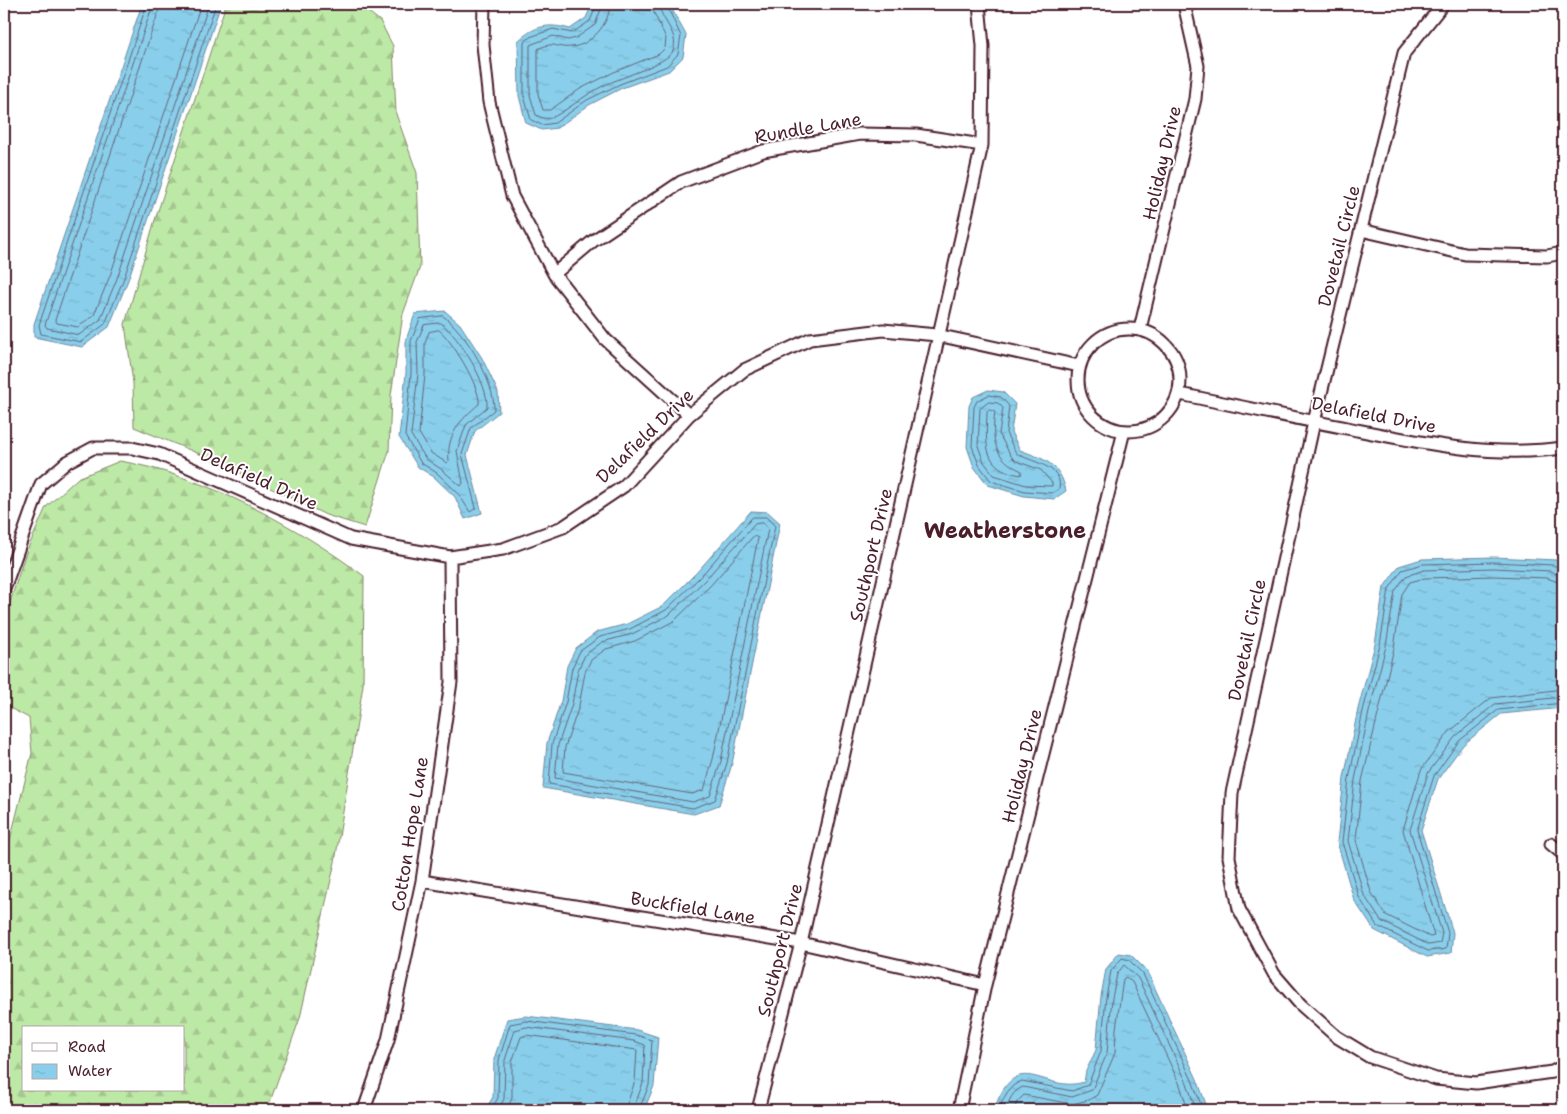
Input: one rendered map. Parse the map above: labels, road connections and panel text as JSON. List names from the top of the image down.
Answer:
{
  "streets": {
    "street": [
      "Rundle Lane",
      "Holiday Drive",
      "Dovetail Circle",
      "Delafield Drive",
      "Southport Drive",
      "Cotton Hope Lane",
      "Buckfield Lane"
    ]
  },
  "crossings": [
    ["Rundle Lane", "Southport Drive"],
    ["Holiday Drive", "Delafield Drive"],
    ["Holiday Drive", "Buckfield Lane"],
    ["Dovetail Circle", "Delafield Drive"],
    ["Delafield Drive", "Southport Drive"],
    ["Delafield Drive", "Cotton Hope Lane"],
    ["Southport Drive", "Buckfield Lane"],
    ["Cotton Hope Lane", "Buckfield Lane"]
  ],
  "districts": ["Weatherstone"],
  "legend": ["Road", "Water"]
}
